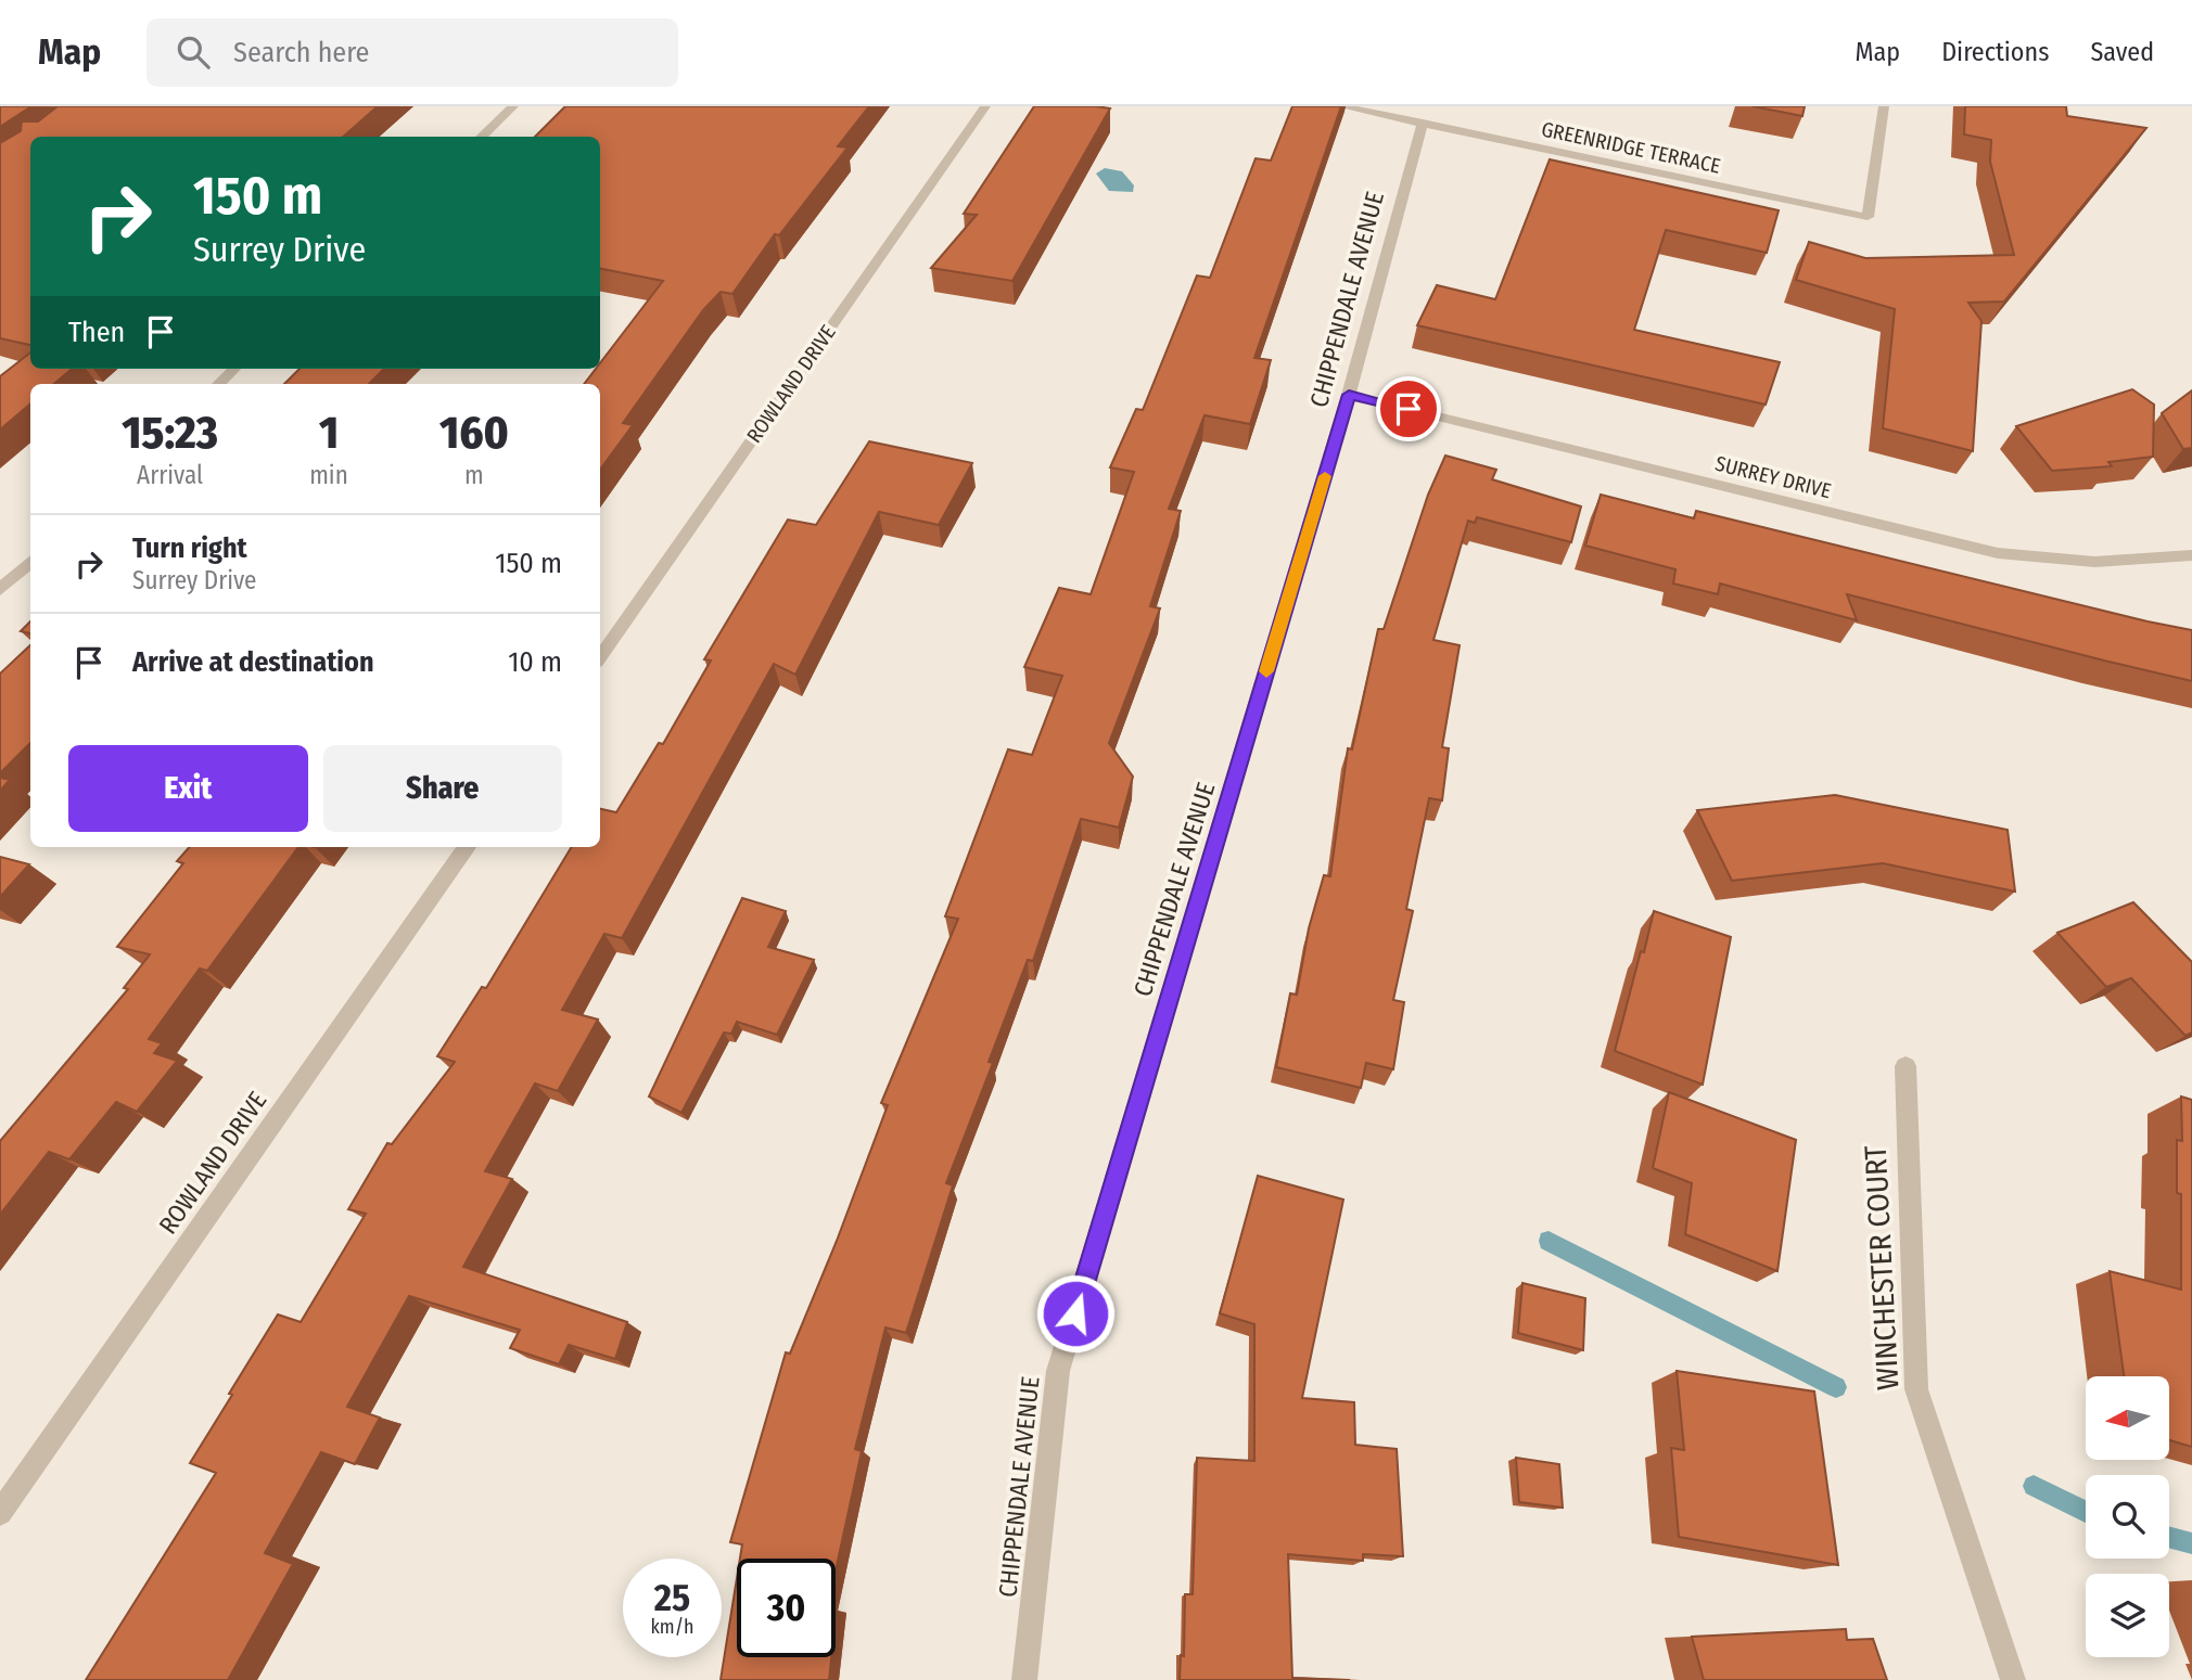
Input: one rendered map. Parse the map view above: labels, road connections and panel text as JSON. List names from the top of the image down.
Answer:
{
  "streets": {
    "street": [
      "GREENRIDGE TERRACE",
      "CHIPPENDALE AVENUE",
      "ROWLAND DRIVE",
      "SURREY DRIVE",
      "WINCHESTER COURT"
    ]
  },
  "crossings": [
    ["GREENRIDGE TERRACE", "CHIPPENDALE AVENUE"],
    ["CHIPPENDALE AVENUE", "SURREY DRIVE"]
  ],
  "north": "left",
  "page": {
    "header": "Map",
    "search": "Search here",
    "nav": ["Map", "Directions", "Saved"],
    "turn": ["150 m", "Surrey Drive"],
    "then": "Then",
    "eta": [
      "15:23",
      "Arrival",
      "1",
      "min",
      "160",
      "m"
    ],
    "list": [
      {
        "name": "Turn right",
        "note": "Surrey Drive",
        "value": "150 m"
      },
      {
        "name": "Arrive at destination",
        "value": "10 m"
      }
    ],
    "buttons": ["Exit", "Share"],
    "speed": "25 km/h",
    "limit": "30"
  }
}
